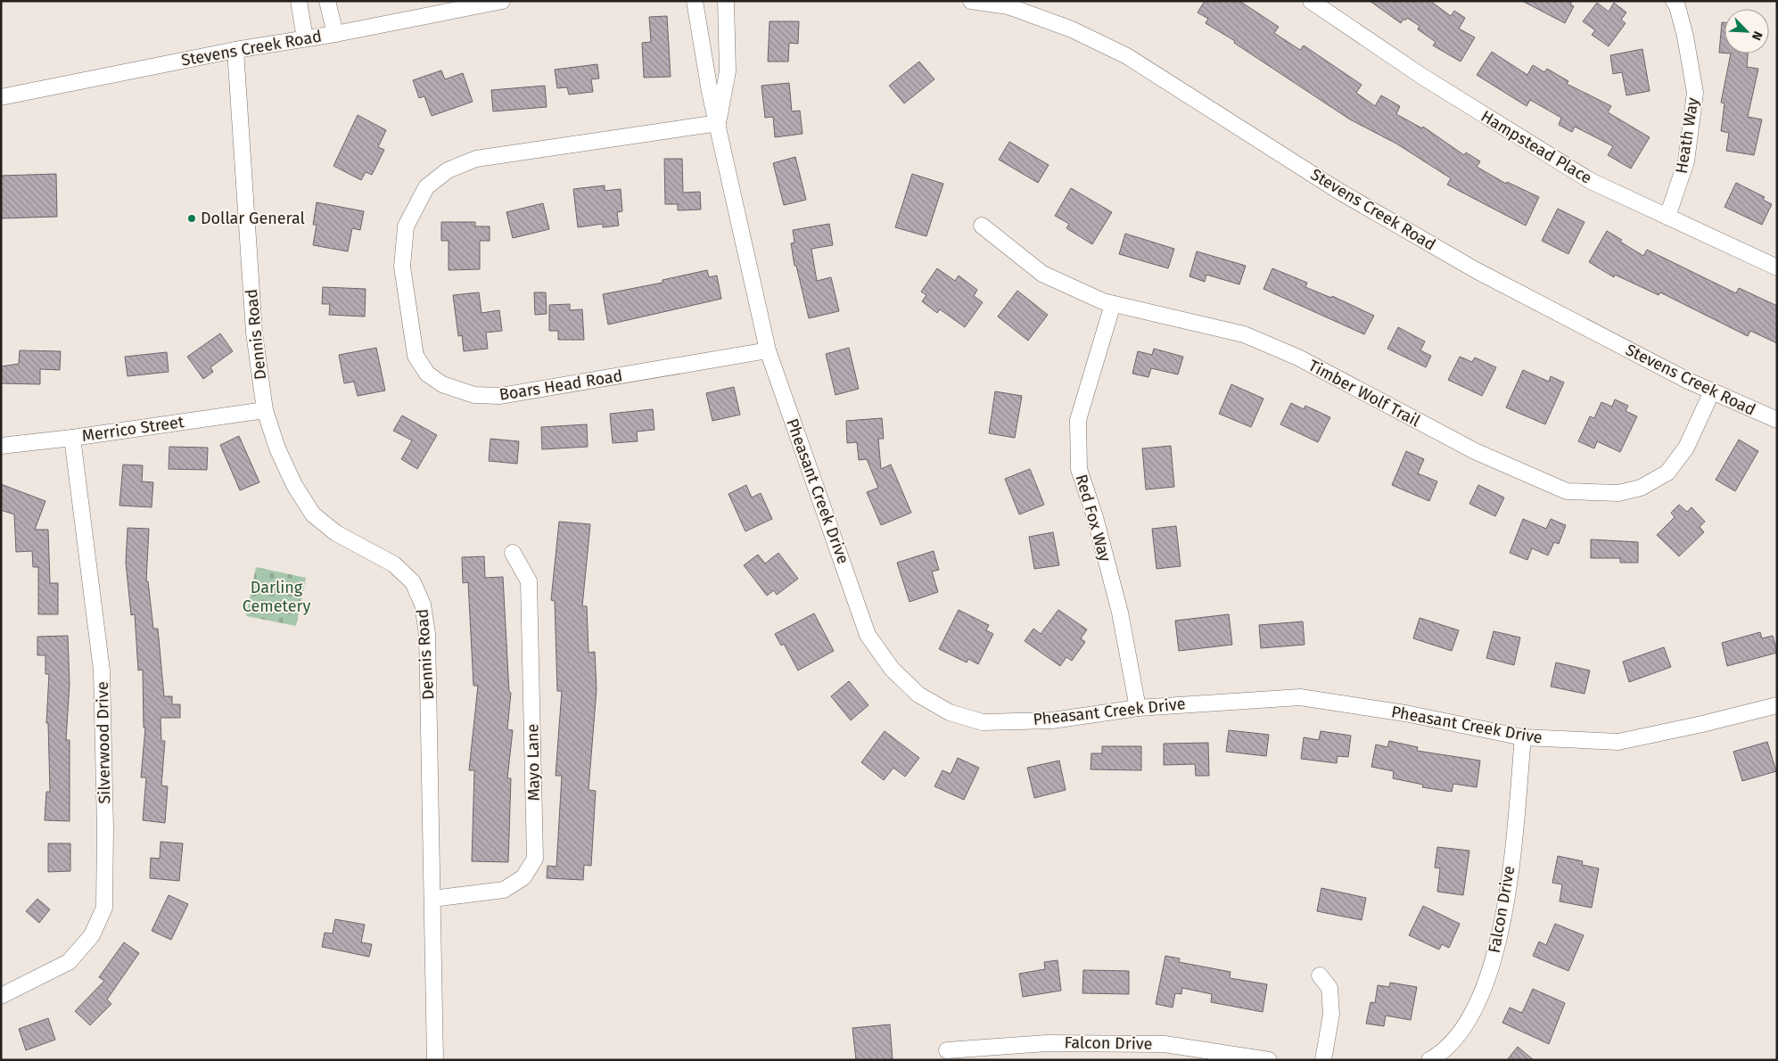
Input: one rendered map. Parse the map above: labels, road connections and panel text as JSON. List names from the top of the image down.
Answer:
{
  "streets": {
    "street": [
      "Stevens Creek Road",
      "Heath Way",
      "Hampstead Place",
      "Dennis Road",
      "Boars Head Road",
      "Timber Wolf Trail",
      "Merrico Street",
      "Pheasant Creek Drive",
      "Red Fox Way",
      "Silverwood Drive",
      "Mayo Lane",
      "Falcon Drive"
    ]
  },
  "crossings": [
    ["Stevens Creek Road", "Dennis Road"],
    ["Stevens Creek Road", "Timber Wolf Trail"],
    ["Heath Way", "Hampstead Place"],
    ["Dennis Road", "Merrico Street"],
    ["Dennis Road", "Mayo Lane"],
    ["Boars Head Road", "Pheasant Creek Drive"],
    ["Timber Wolf Trail", "Red Fox Way"],
    ["Merrico Street", "Silverwood Drive"],
    ["Pheasant Creek Drive", "Red Fox Way"],
    ["Pheasant Creek Drive", "Falcon Drive"]
  ],
  "parks": ["Darling Cemetery"],
  "places": ["Dollar General"],
  "north": "bottom right"
}
